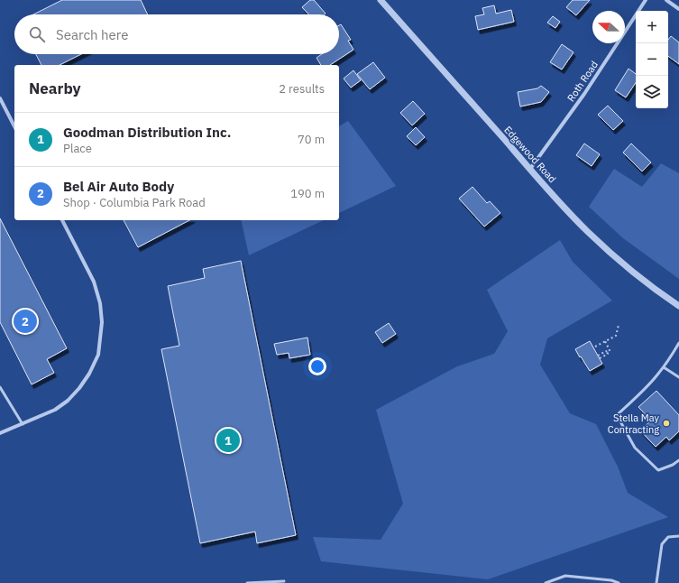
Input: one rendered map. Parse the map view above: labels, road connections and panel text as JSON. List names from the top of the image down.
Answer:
{
  "streets": {
    "street": ["Roth Road", "Edgewood Road"]
  },
  "crossings": [
    ["Roth Road", "Edgewood Road"]
  ],
  "places": ["Stella May Contracting"],
  "north": "left",
  "page": {
    "map_buttons": ["+", "−"],
    "search": "Search here",
    "heading": ["Nearby", "2 results"],
    "list": [
      {
        "mark": "1",
        "name": "Goodman Distribution Inc.",
        "note": "Place",
        "value": "70 m"
      },
      {
        "mark": "2",
        "name": "Bel Air Auto Body",
        "note": "Shop · Columbia Park Road",
        "value": "190 m"
      }
    ],
    "pins": ["2", "1"]
  }
}
